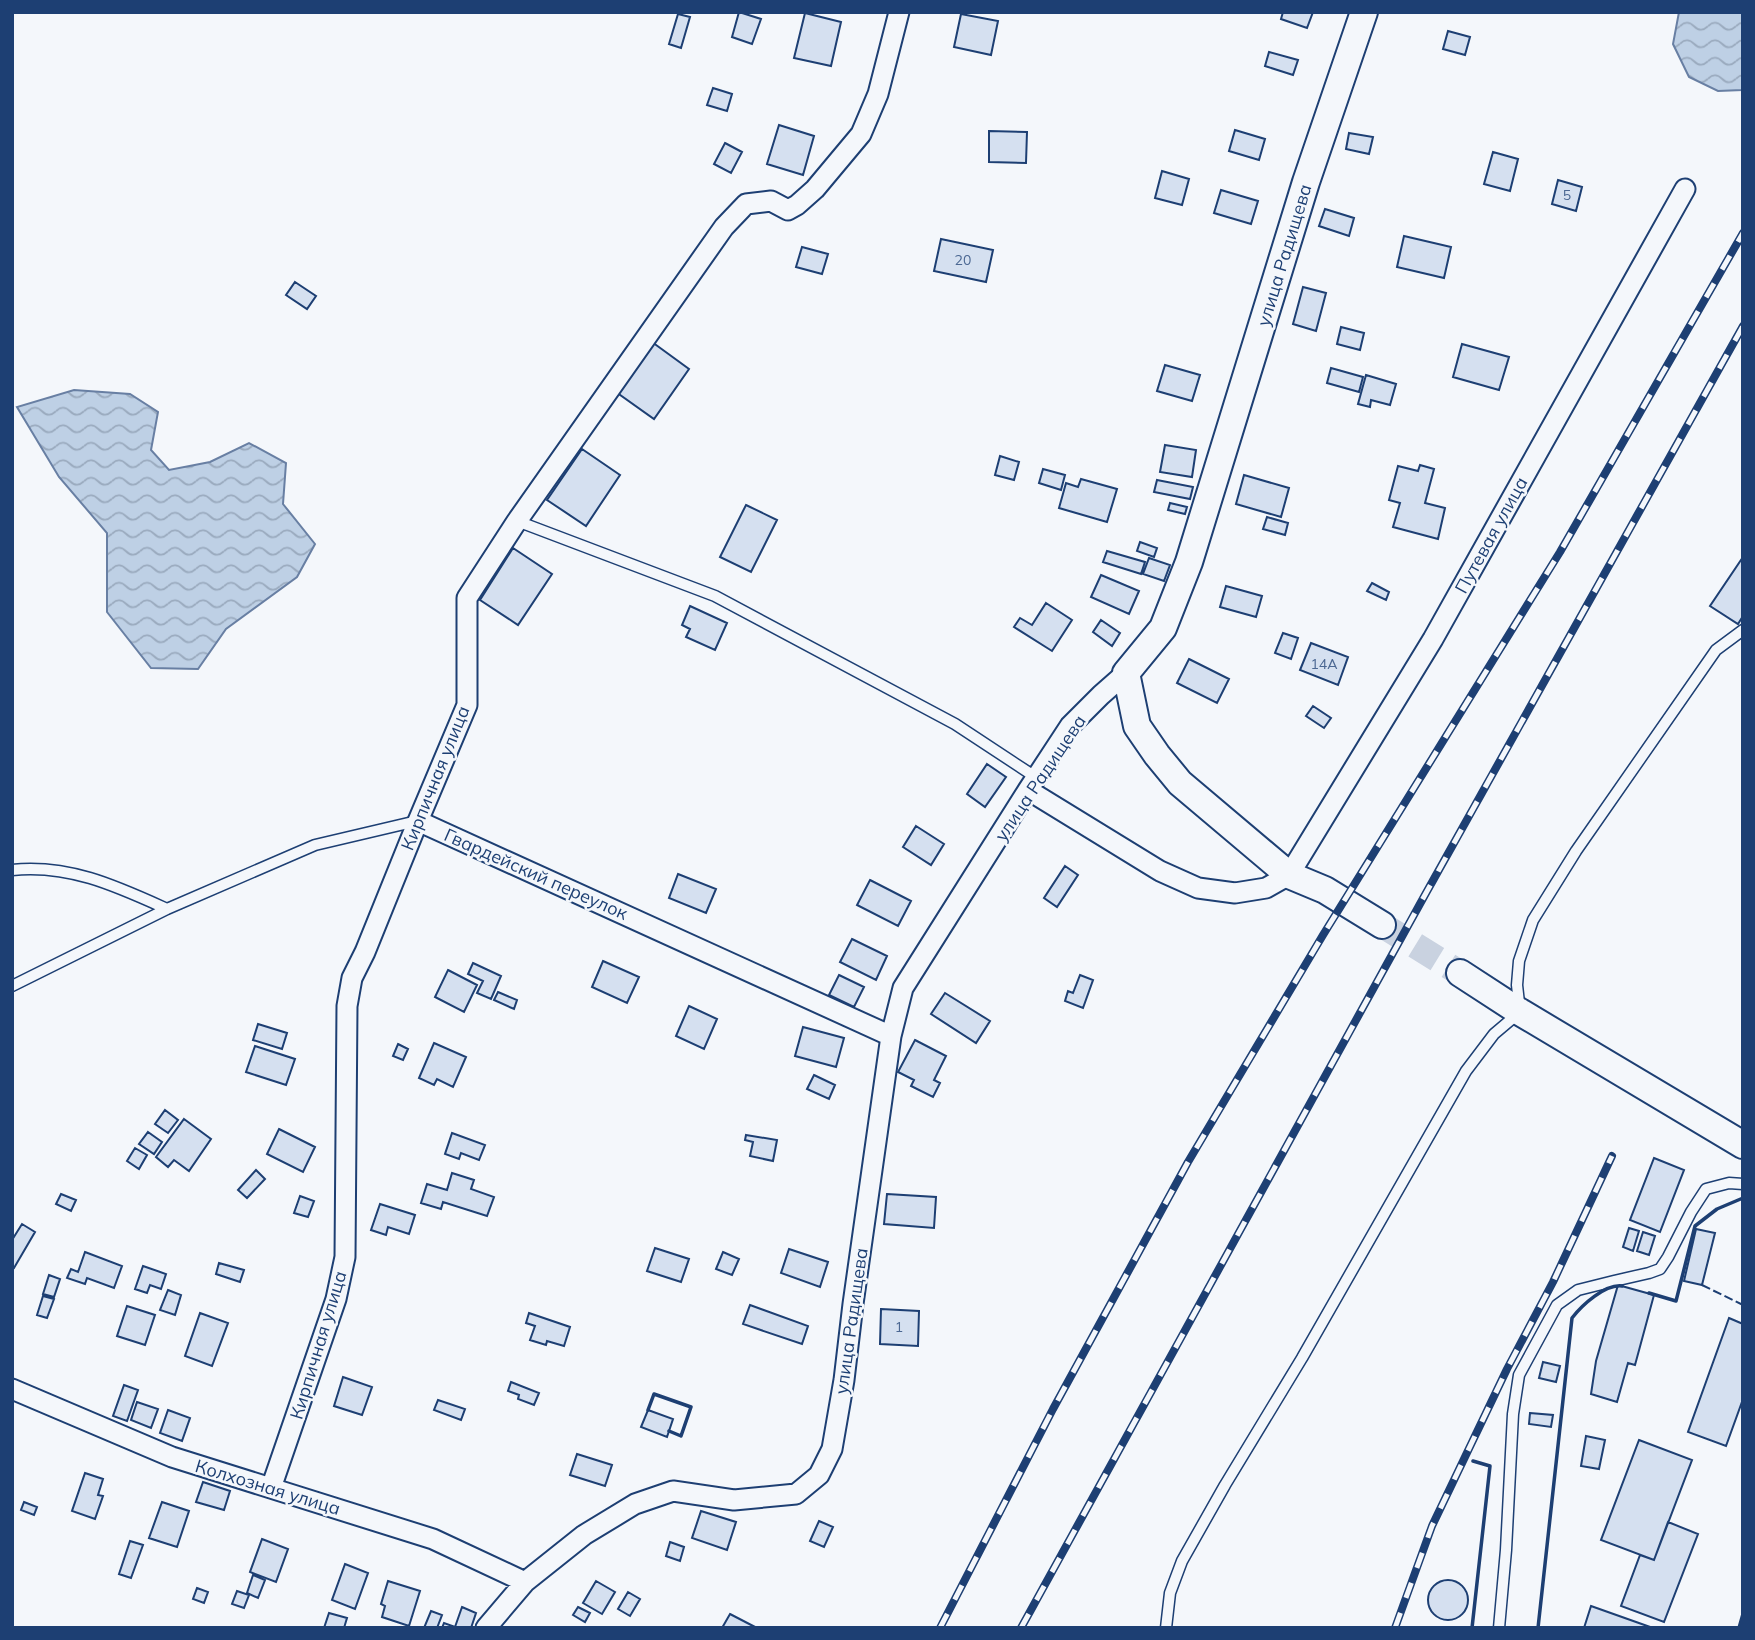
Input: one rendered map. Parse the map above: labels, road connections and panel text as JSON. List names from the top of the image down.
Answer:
{
  "streets": {
    "street": [
      "улица Радищева",
      "Путевая улица",
      "Кирпичная улица",
      "Гвардейский переулок",
      "Колхозная улица"
    ]
  },
  "crossings": [
    ["улица Радищева", "Гвардейский переулок"],
    ["улица Радищева", "Колхозная улица"],
    ["Кирпичная улица", "Гвардейский переулок"],
    ["Кирпичная улица", "Колхозная улица"]
  ],
  "house_numbers": [
    "5",
    "20",
    "14А",
    "1"
  ]
}
